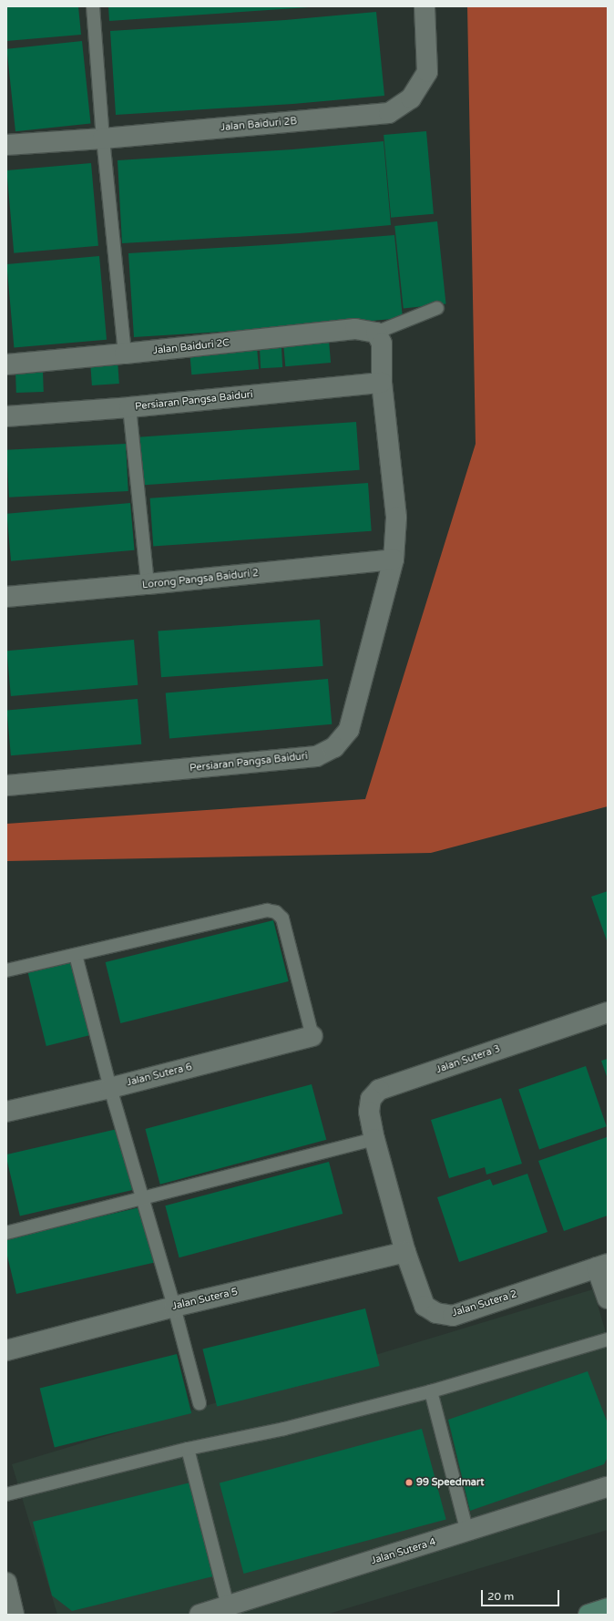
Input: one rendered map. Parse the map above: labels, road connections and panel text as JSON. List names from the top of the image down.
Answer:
{
  "streets": {
    "street": [
      "Jalan Baiduri 2B",
      "Jalan Baiduri 2C",
      "Persiaran Pangsa Baiduri",
      "Lorong Pangsa Baiduri 2",
      "Jalan Sutera 3",
      "Jalan Sutera 6",
      "Jalan Sutera 5",
      "Jalan Sutera 2",
      "Jalan Sutera 4"
    ]
  },
  "crossings": [
    ["Jalan Baiduri 2C", "Persiaran Pangsa Baiduri"],
    ["Persiaran Pangsa Baiduri", "Lorong Pangsa Baiduri 2"],
    ["Jalan Sutera 3", "Jalan Sutera 2"],
    ["Jalan Sutera 5", "Jalan Sutera 2"]
  ],
  "places": ["99 Speedmart"],
  "scale_bar": "20 m"
}
